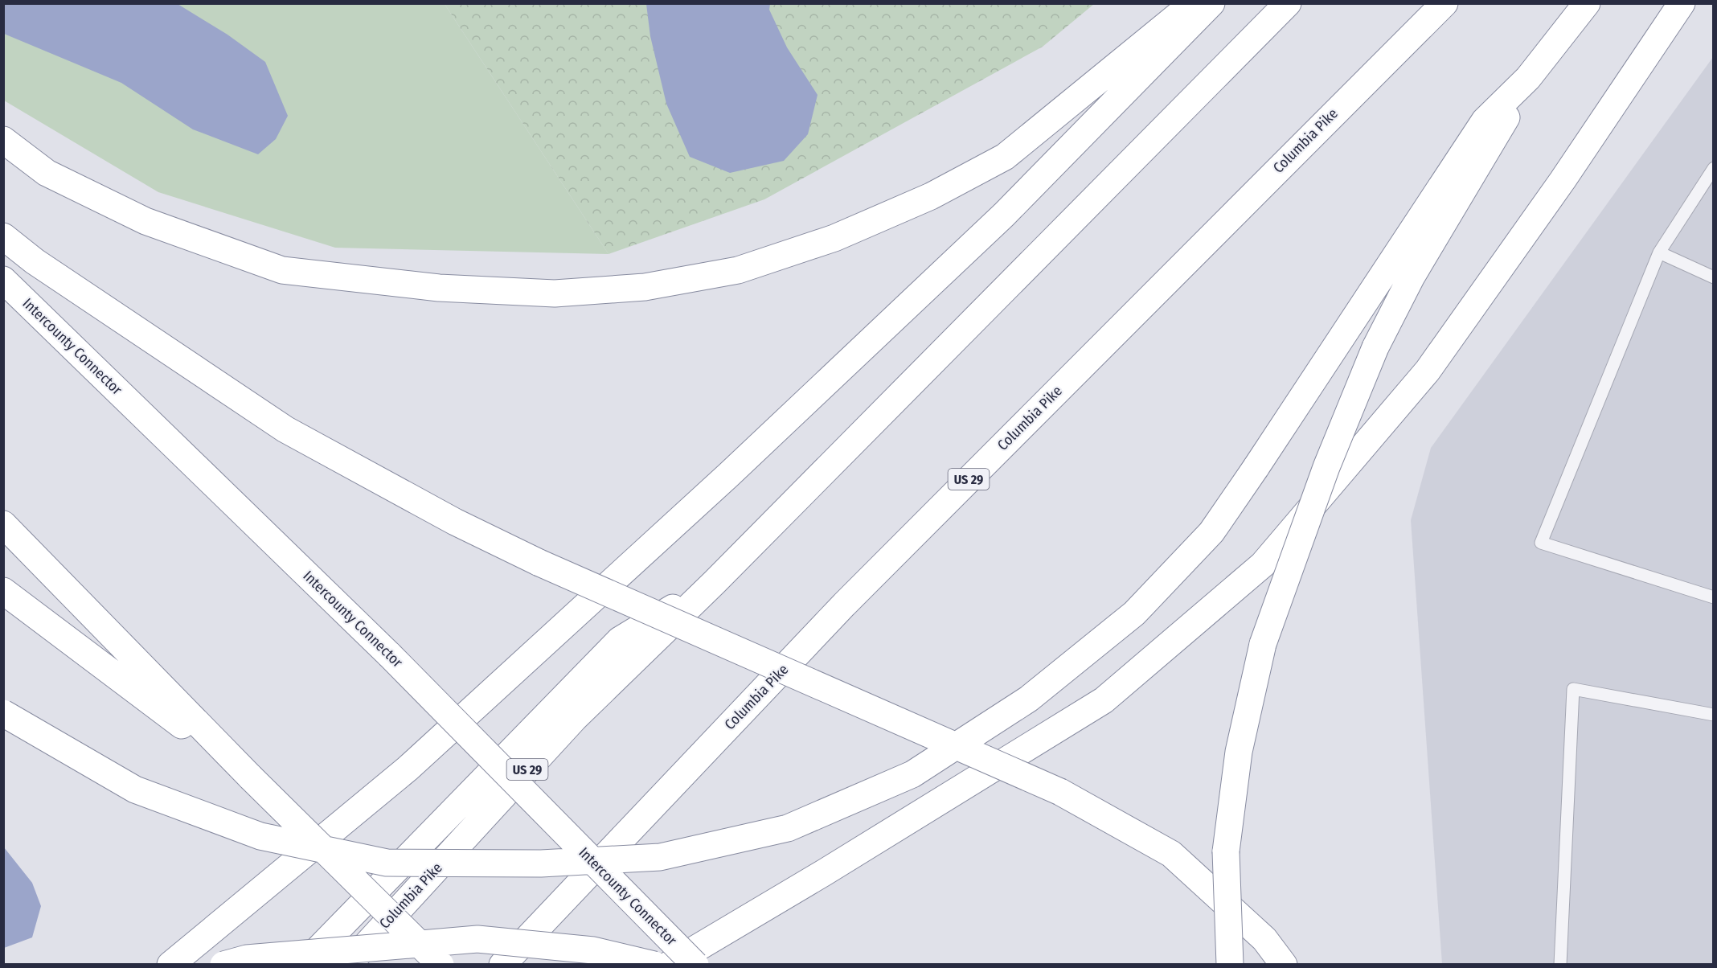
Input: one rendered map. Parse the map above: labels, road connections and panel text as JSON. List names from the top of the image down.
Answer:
{
  "streets": {
    "highway": ["Columbia Pike", "Intercounty Connector", "US 29"]
  }
}
